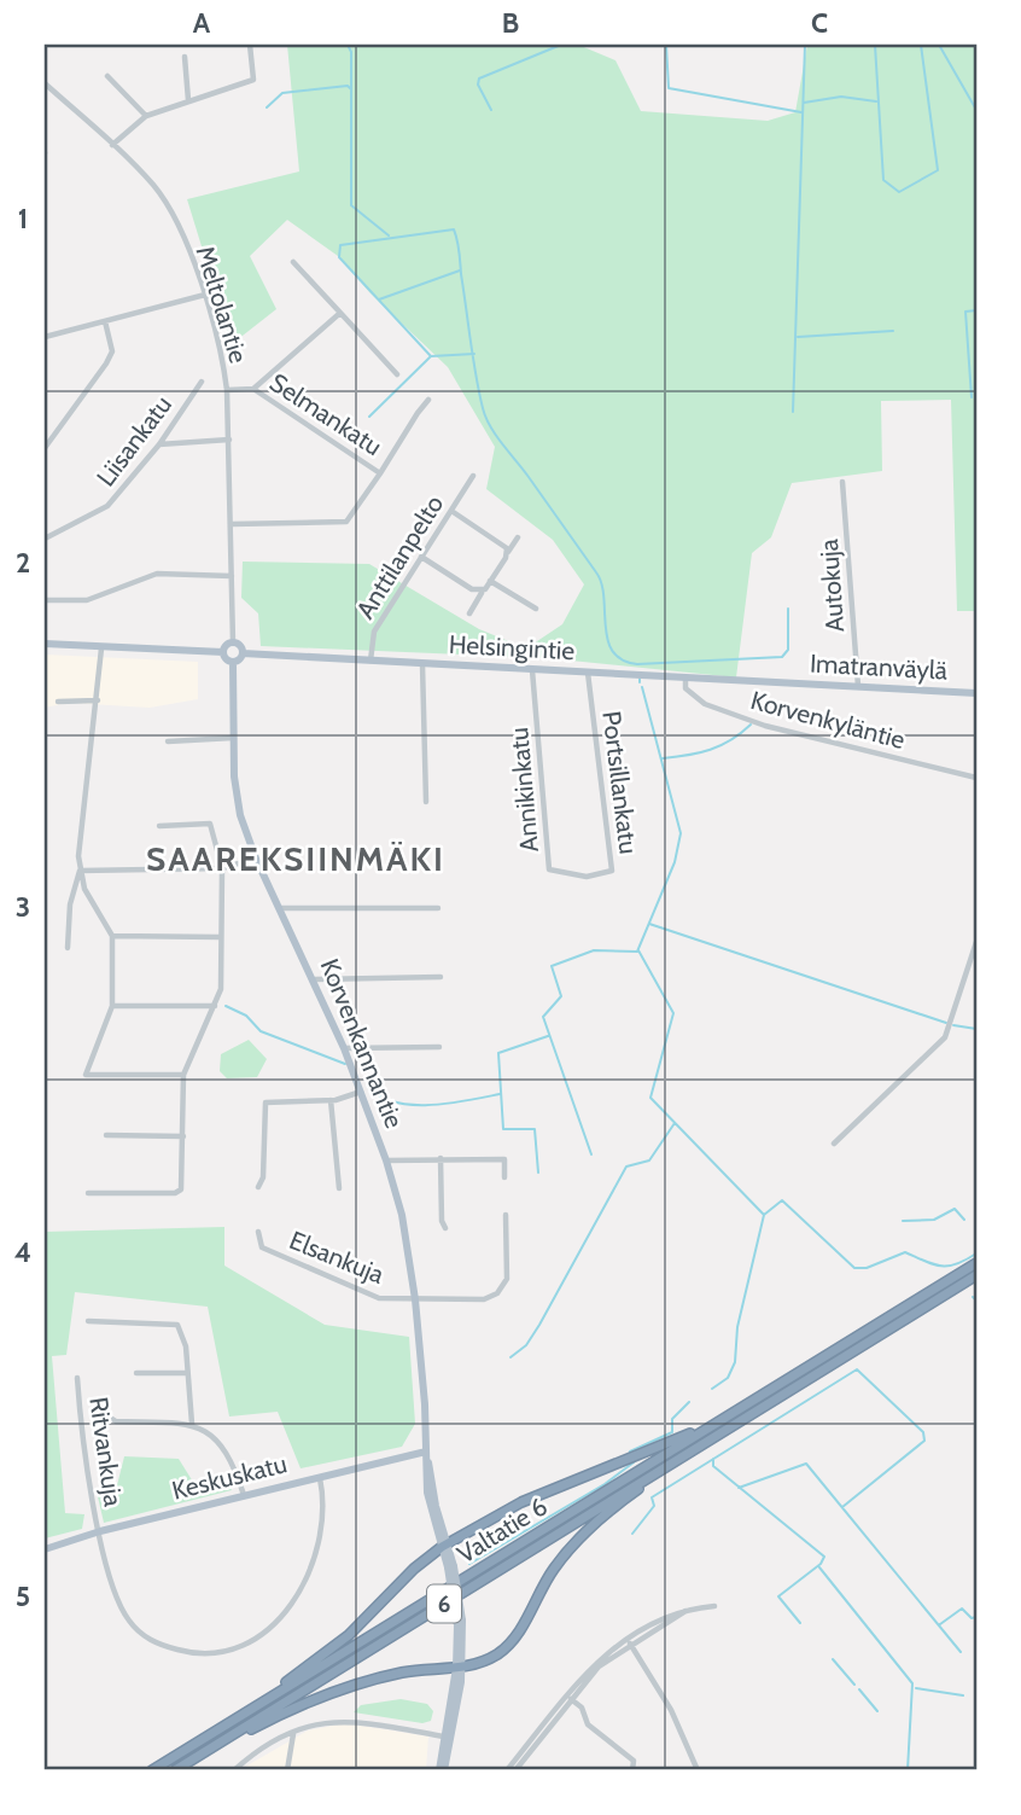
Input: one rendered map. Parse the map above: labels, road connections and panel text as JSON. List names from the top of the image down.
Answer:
{
  "streets": {
    "highway": ["Valtatie 6", "6"],
    "main road": [
      "Helsingintie",
      "Imatranväylä",
      "Korvenkannantie",
      "Keskuskatu"
    ],
    "street": [
      "Meltolantie",
      "Selmankatu",
      "Liisankatu",
      "Anttilanpelto",
      "Autokuja",
      "Korvenkyläntie",
      "Portsillankatu",
      "Annikinkatu",
      "Elsankuja",
      "Ritvankuja"
    ]
  },
  "crossings": [
    ["Meltolantie", "Selmankatu"],
    ["Anttilanpelto", "Helsingintie"],
    ["Autokuja", "Imatranväylä"],
    ["Helsingintie", "Imatranväylä"],
    ["Helsingintie", "Korvenkyläntie"],
    ["Helsingintie", "Portsillankatu"],
    ["Helsingintie", "Annikinkatu"],
    ["Portsillankatu", "Annikinkatu"],
    ["Korvenkannantie", "Elsankuja"],
    ["Korvenkannantie", "Keskuskatu"],
    ["Ritvankuja", "Keskuskatu"],
    ["Valtatie 6", "6"]
  ],
  "districts": ["SAAREKSIINMÄKI"],
  "grid": {
    "columns": ["A", "B", "C"],
    "rows": [
      "1",
      "2",
      "3",
      "4",
      "5"
    ]
  }
}
